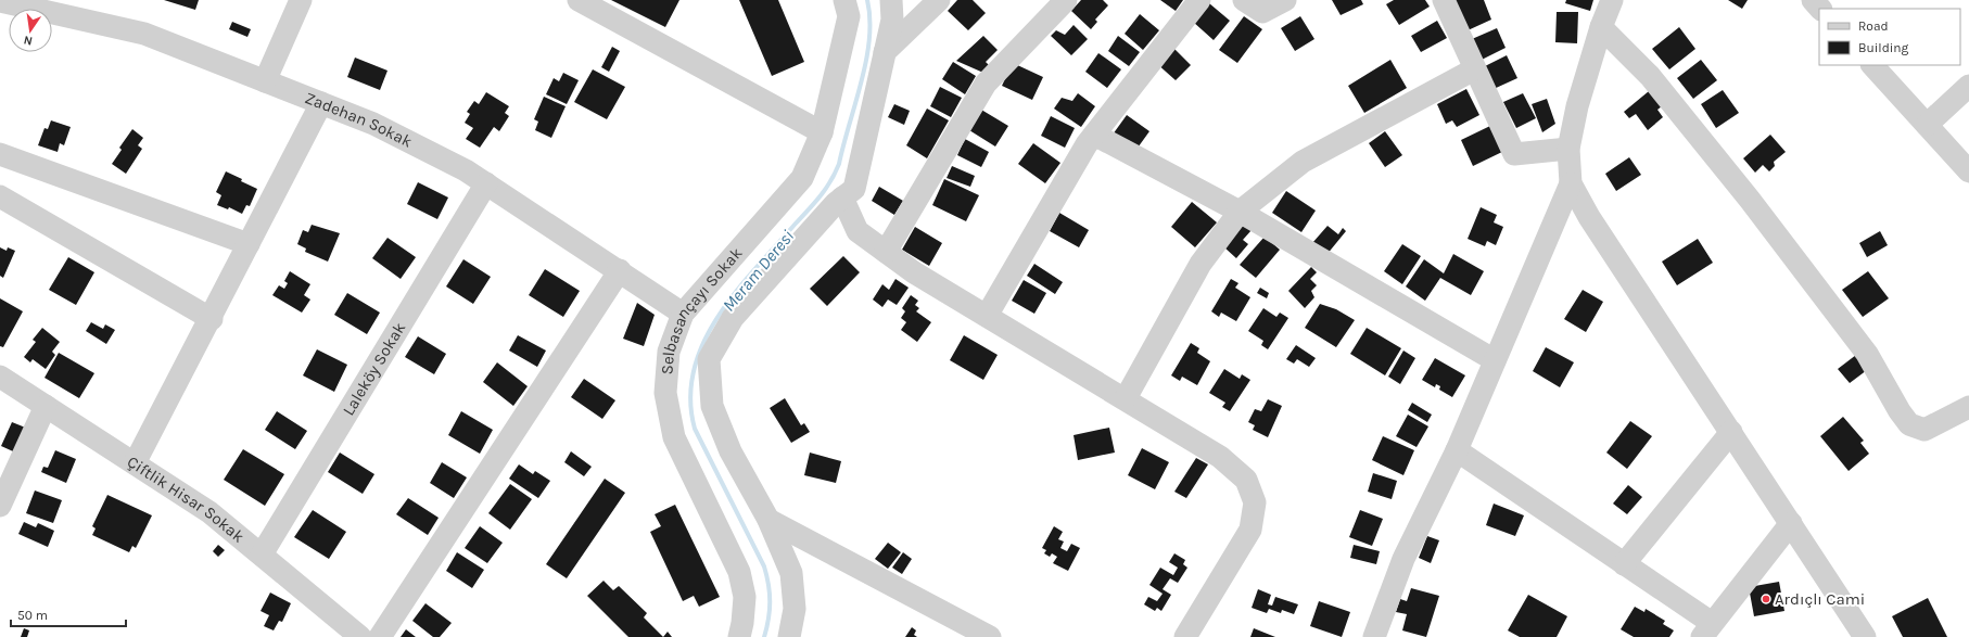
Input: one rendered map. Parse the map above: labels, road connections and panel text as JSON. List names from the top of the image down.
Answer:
{
  "streets": {
    "street": [
      "Zadehan Sokak",
      "Selbasançayı Sokak",
      "Laleköy Sokak",
      "Çiftlik Hisar Sokak"
    ]
  },
  "crossings": [
    ["Zadehan Sokak", "Selbasançayı Sokak"],
    ["Zadehan Sokak", "Laleköy Sokak"],
    ["Laleköy Sokak", "Çiftlik Hisar Sokak"]
  ],
  "water": ["Meram Deresi"],
  "places": ["Ardıçlı Cami"],
  "legend": ["Road", "Building"],
  "scale_bar": "50 m",
  "north": "bottom"
}
